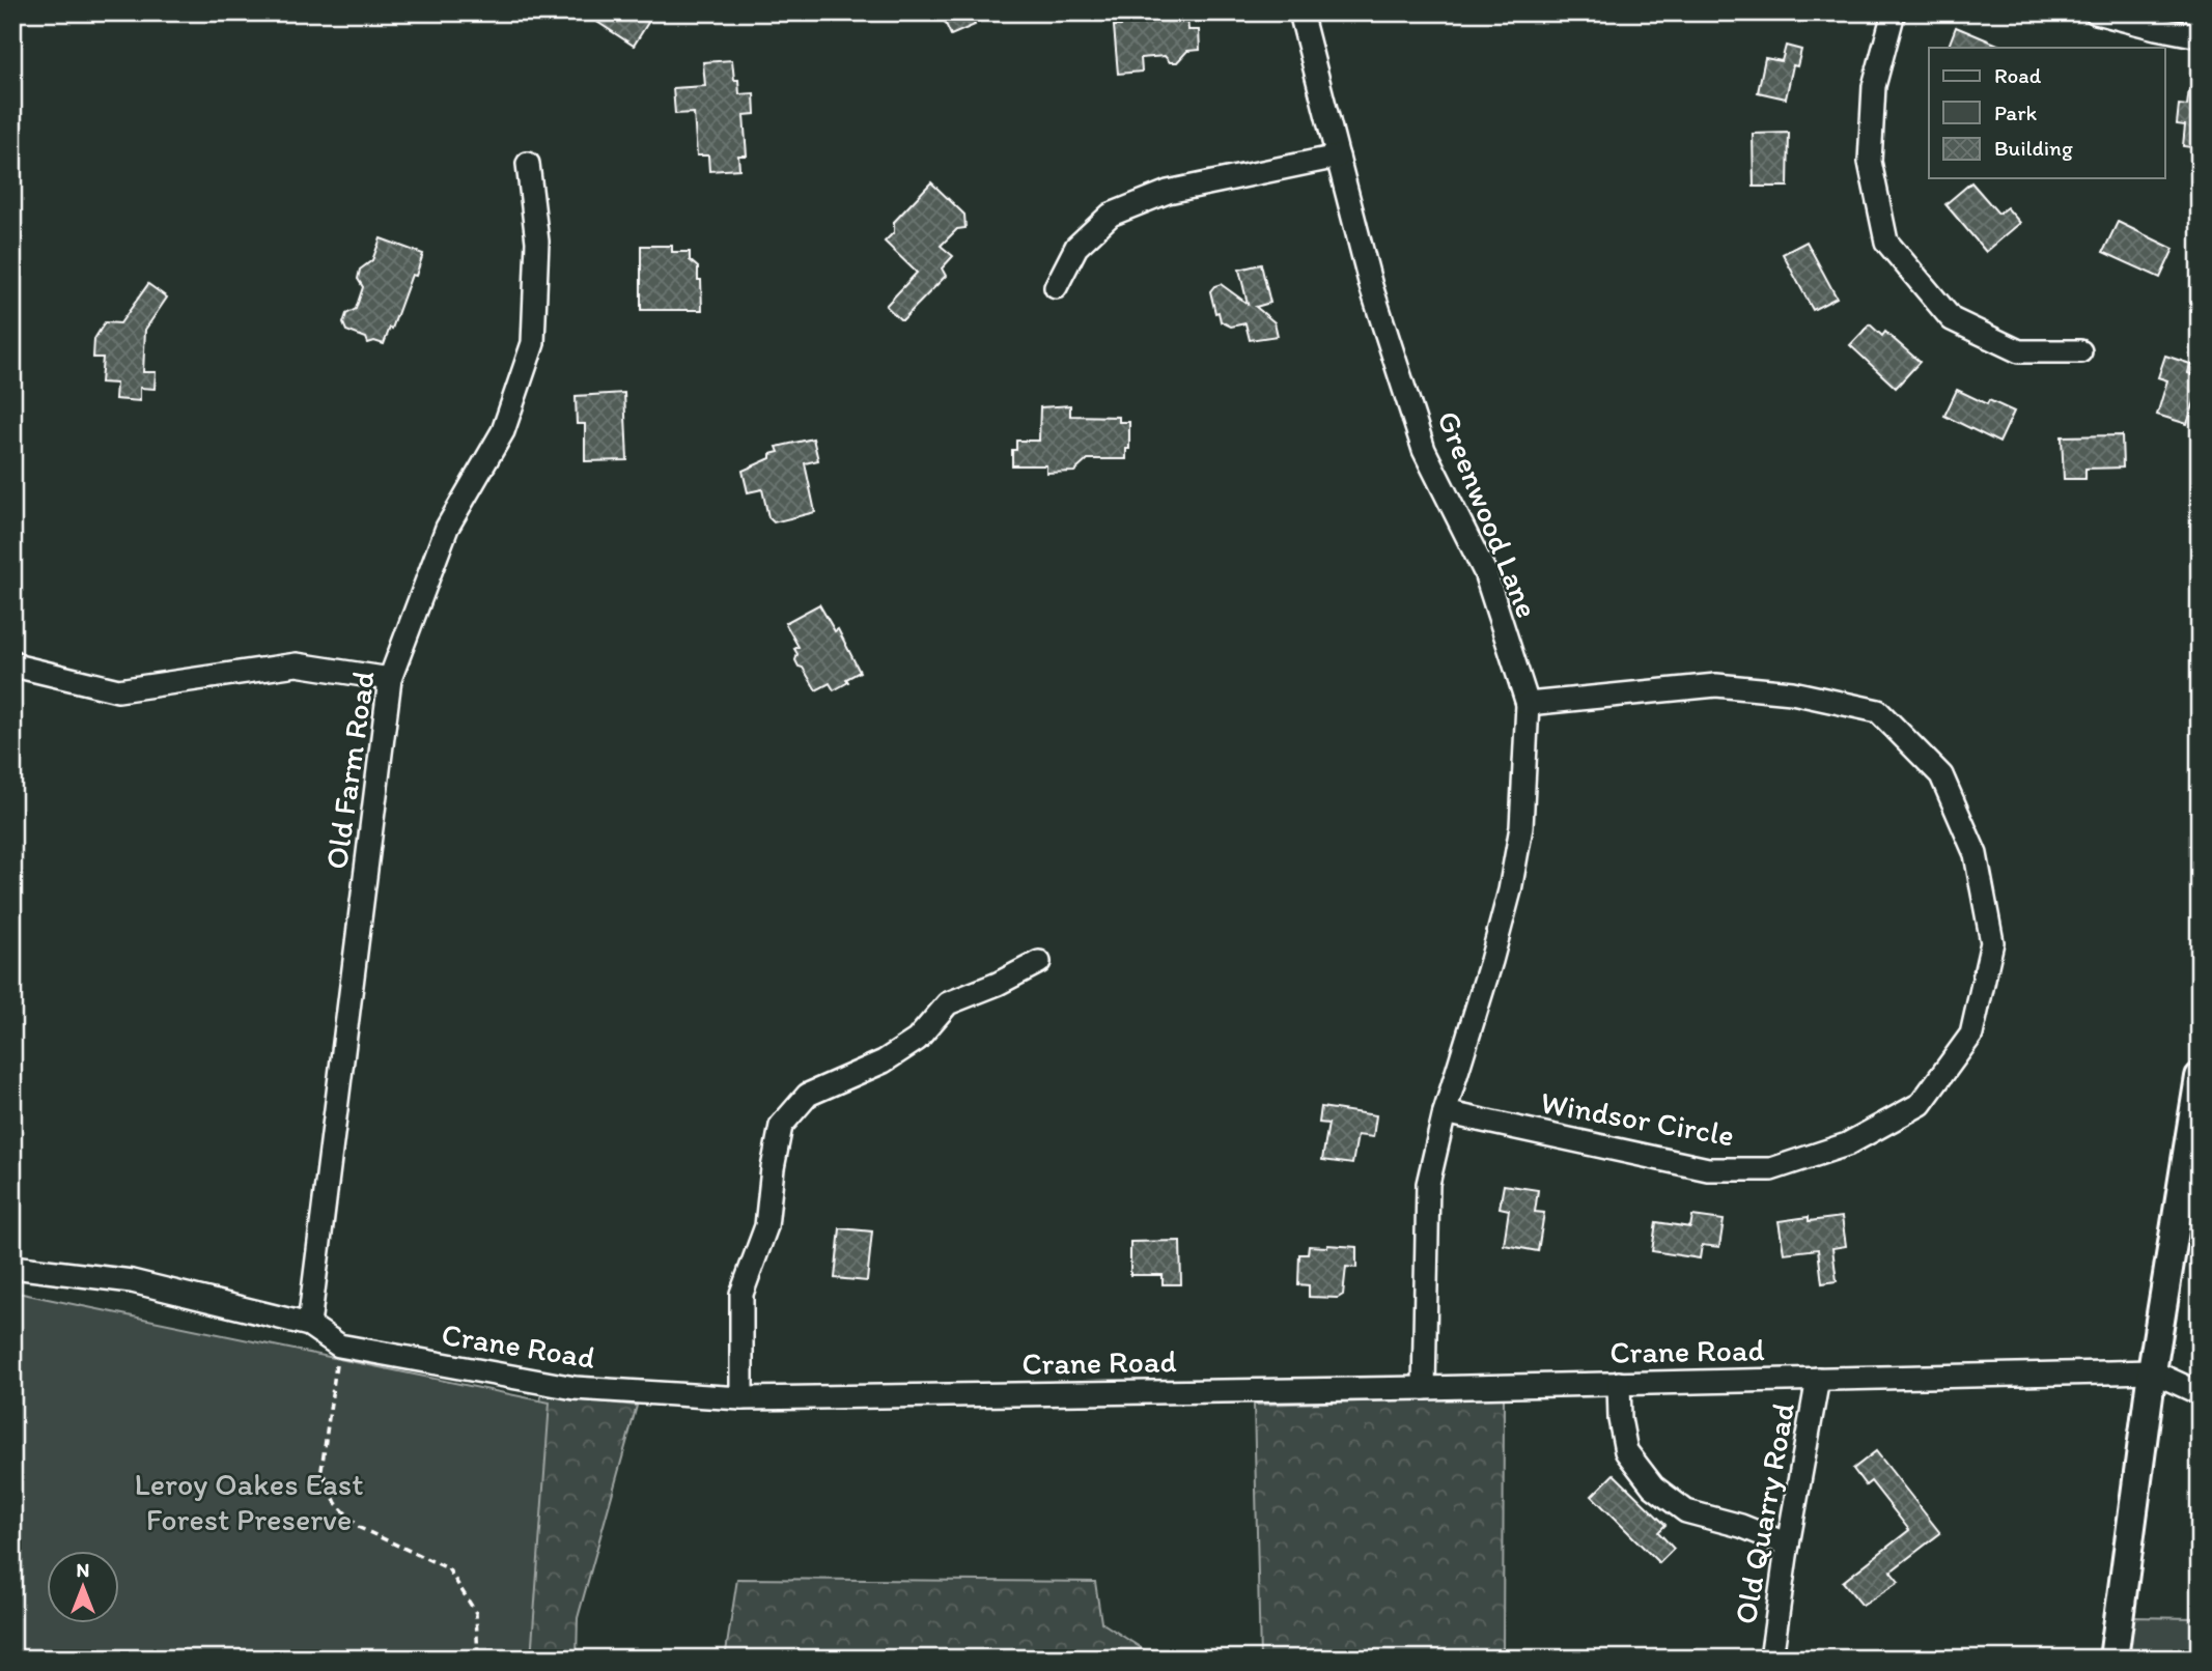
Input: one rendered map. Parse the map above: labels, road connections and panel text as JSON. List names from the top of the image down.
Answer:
{
  "streets": {
    "street": [
      "Greenwood Lane",
      "Old Farm Road",
      "Windsor Circle",
      "Crane Road",
      "Old Quarry Road"
    ]
  },
  "crossings": [
    ["Greenwood Lane", "Windsor Circle"],
    ["Greenwood Lane", "Crane Road"],
    ["Old Farm Road", "Crane Road"],
    ["Crane Road", "Old Quarry Road"]
  ],
  "parks": ["Leroy Oakes East Forest Preserve"],
  "legend": ["Road", "Park", "Building"],
  "north": "top"
}
